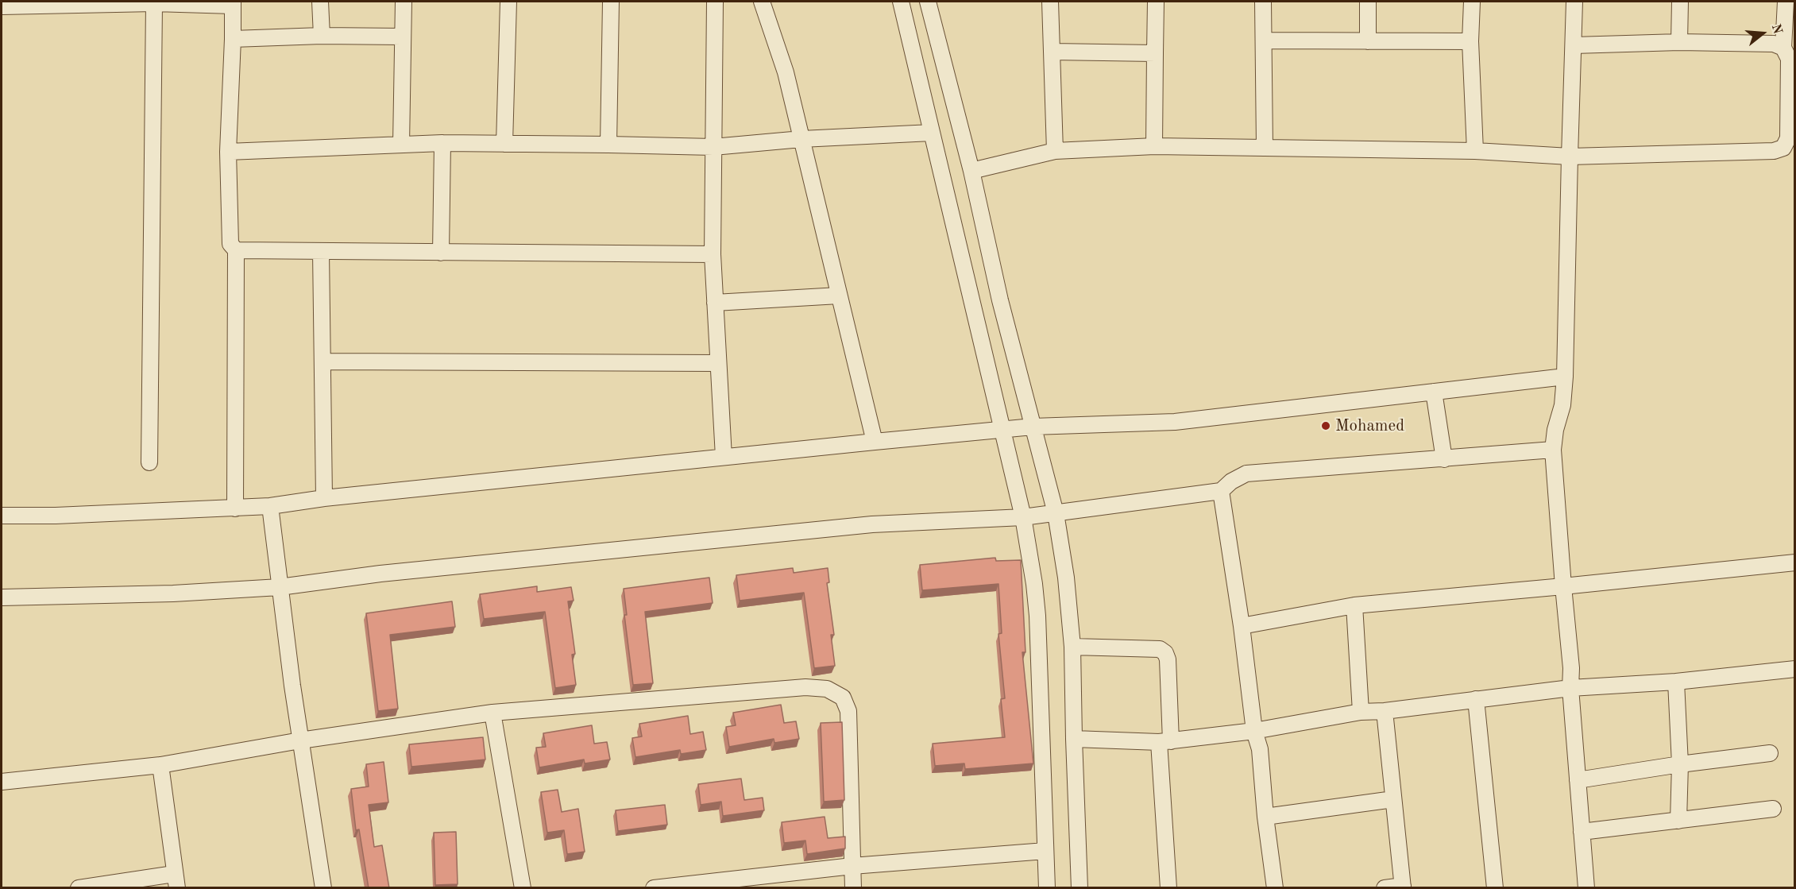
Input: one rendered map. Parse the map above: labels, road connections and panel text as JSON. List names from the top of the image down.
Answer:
{
  "places": ["Mohamed"],
  "north": "right"
}
